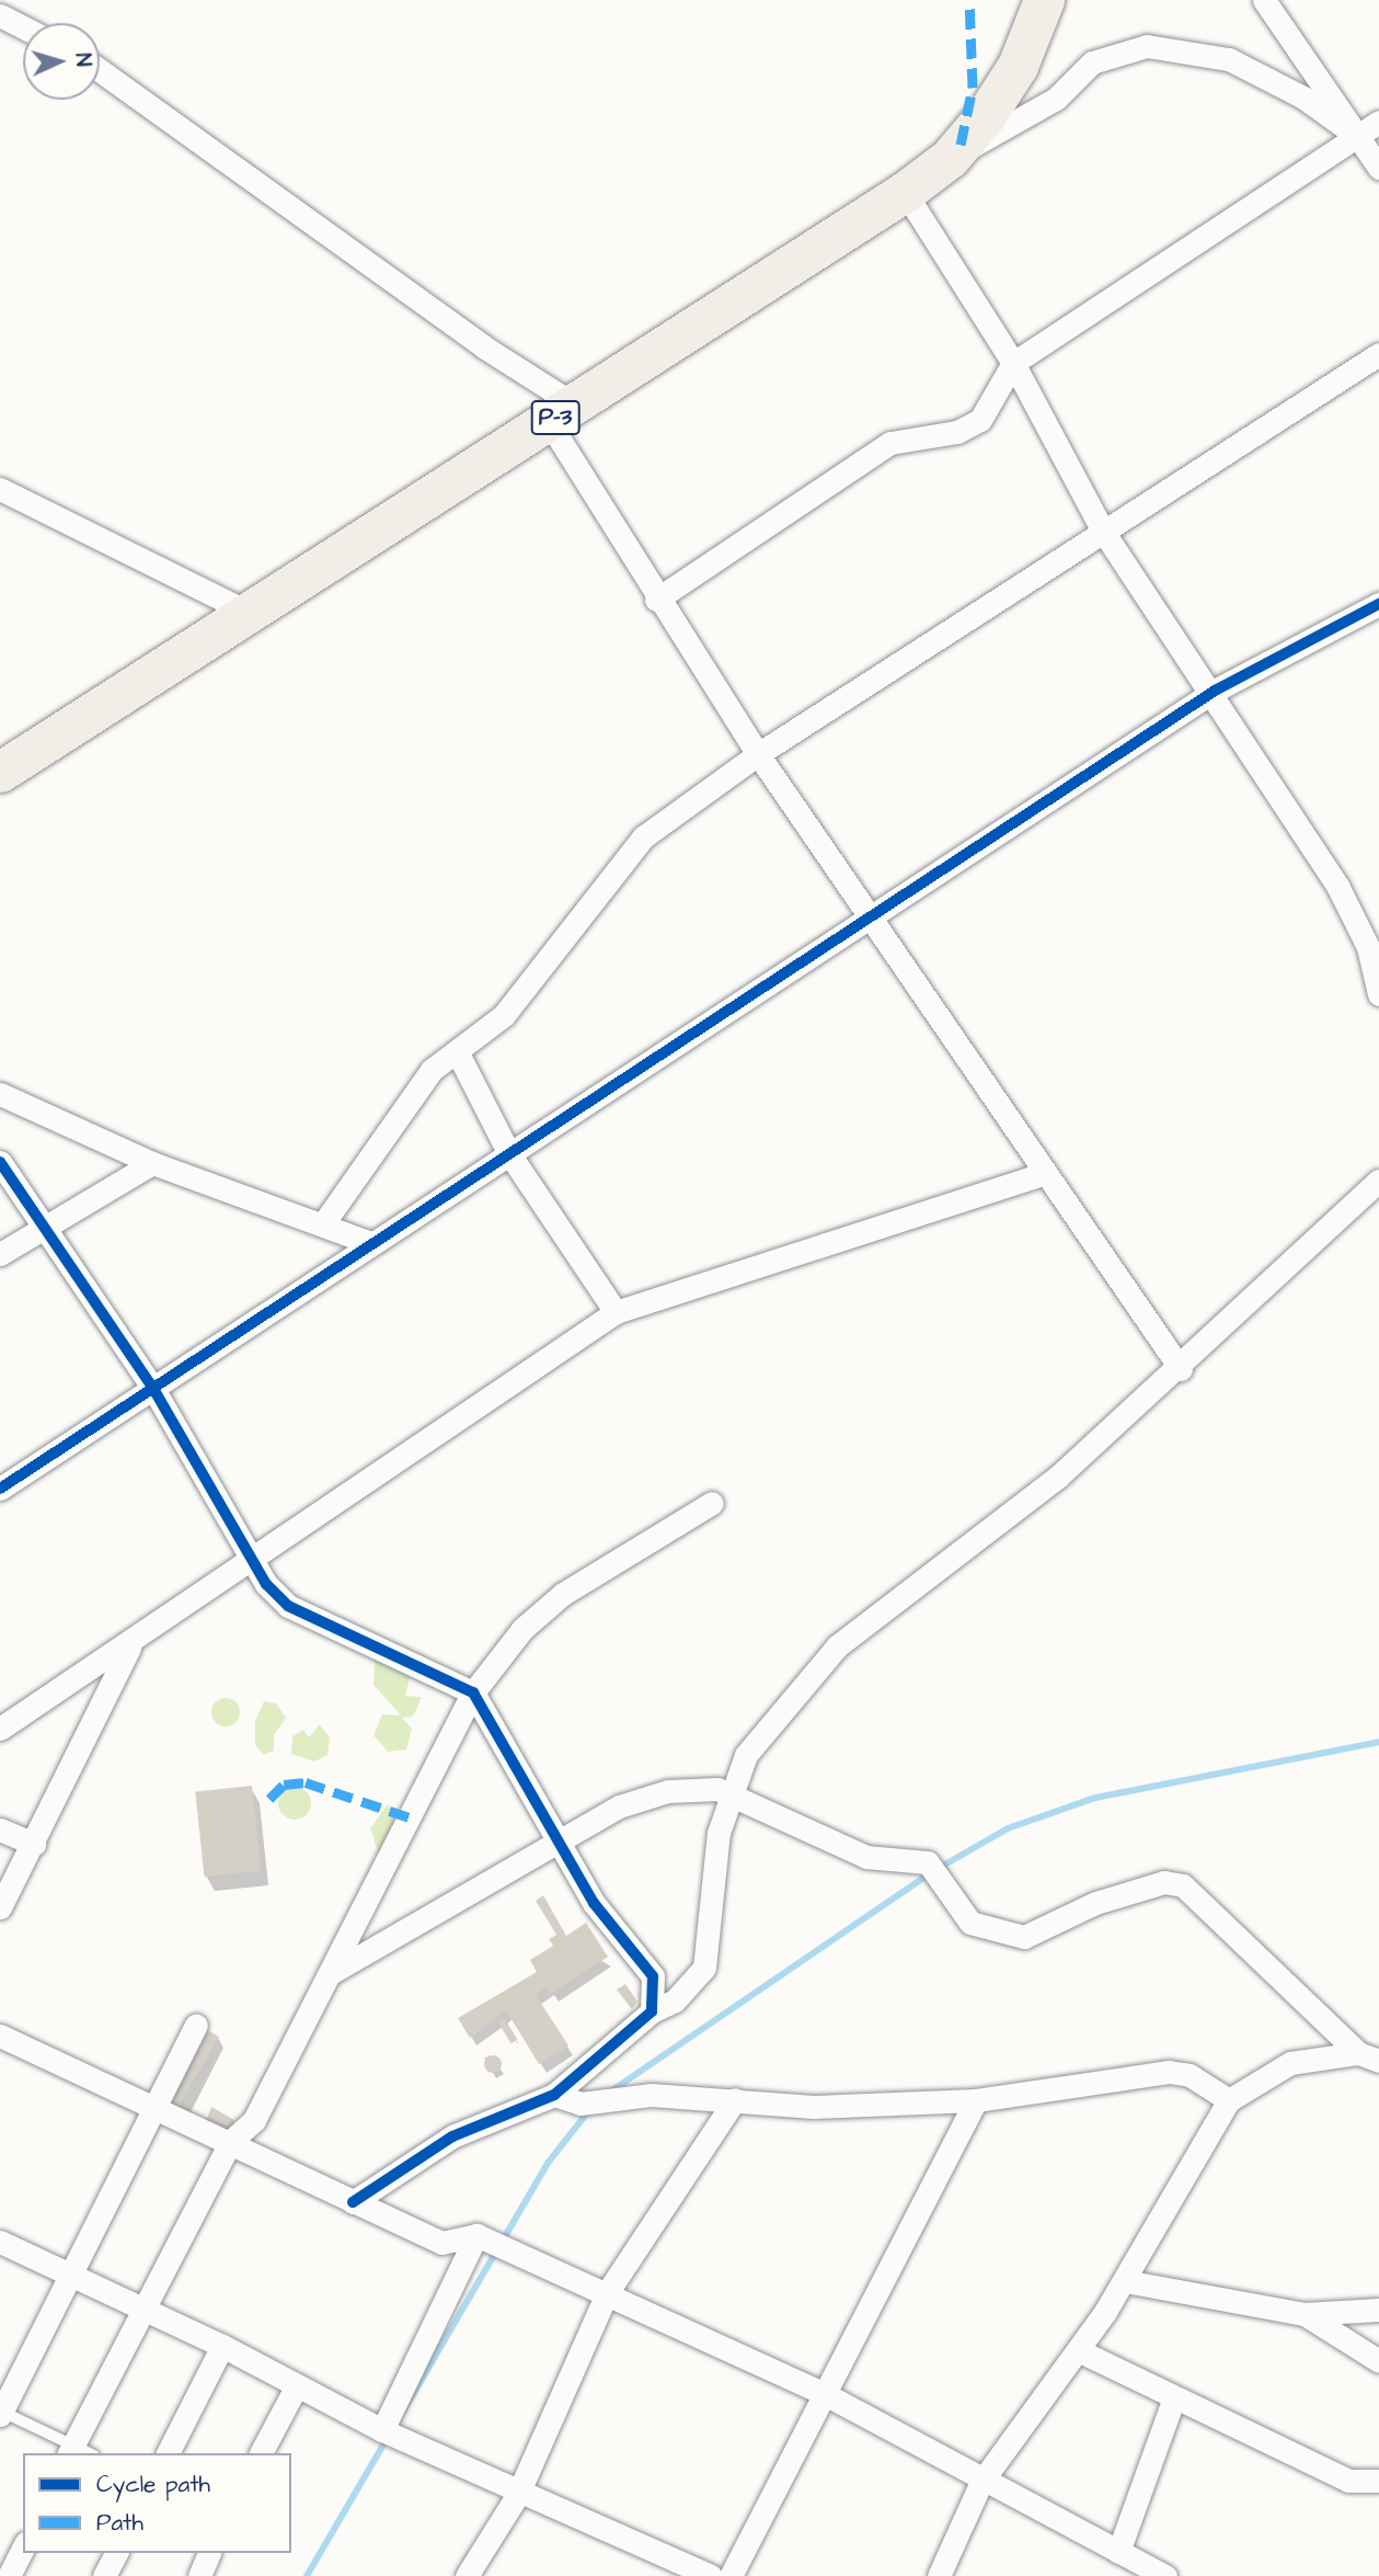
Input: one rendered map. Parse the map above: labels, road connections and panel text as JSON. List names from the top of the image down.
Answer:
{
  "streets": {
    "highway": ["P-3"]
  },
  "legend": ["Cycle path", "Path"],
  "north": "right"
}
